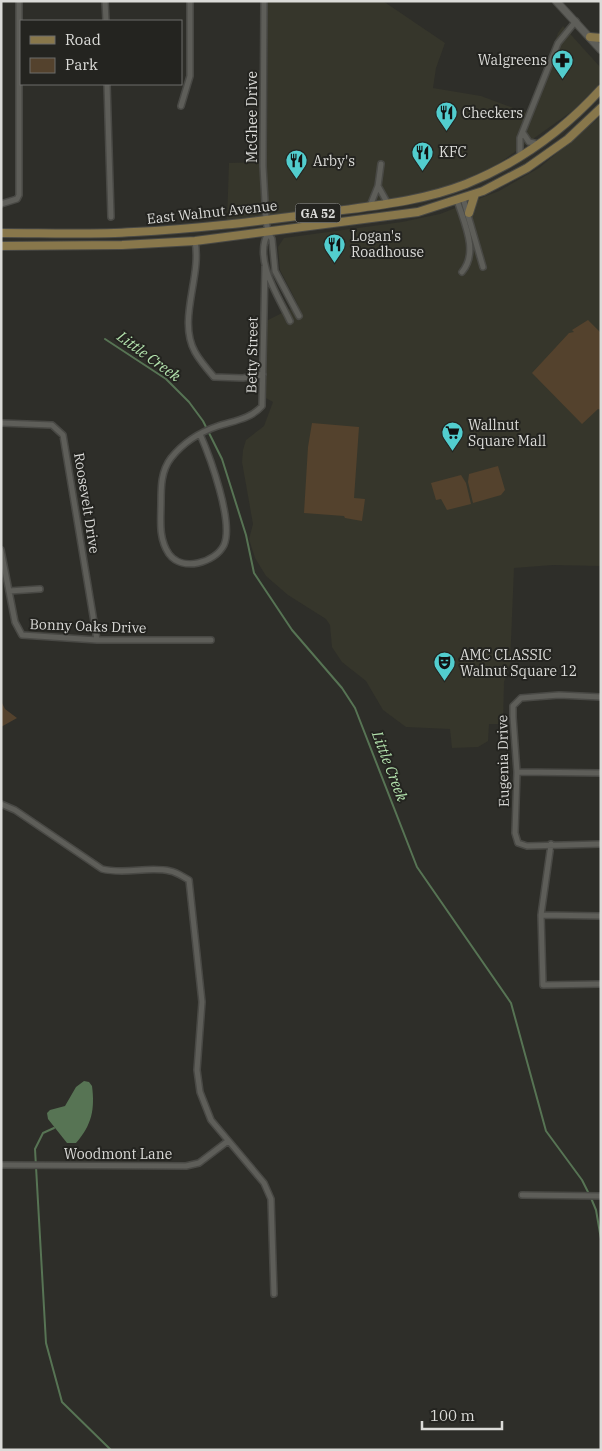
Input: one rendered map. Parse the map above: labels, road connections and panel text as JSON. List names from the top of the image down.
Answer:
{
  "streets": {
    "main road": ["East Walnut Avenue", "GA 52"],
    "street": [
      "McGhee Drive",
      "Betty Street",
      "Roosevelt Drive",
      "Bonny Oaks Drive",
      "Eugenia Drive",
      "Woodmont Lane"
    ]
  },
  "crossings": [
    ["McGhee Drive", "East Walnut Avenue"],
    ["McGhee Drive", "Betty Street"],
    ["East Walnut Avenue", "Betty Street"],
    ["Roosevelt Drive", "Bonny Oaks Drive"]
  ],
  "water": ["Little Creek"],
  "places": {
    "pharmacy": ["Walgreens"],
    "restaurant": [
      "Checkers",
      "KFC",
      "Arby's",
      "Logan's Roadhouse"
    ],
    "supermarket": ["Wallnut Square Mall"],
    "theatre": ["AMC CLASSIC Walnut Square 12"]
  },
  "legend": ["Road", "Park"],
  "scale_bar": "100 m"
}
